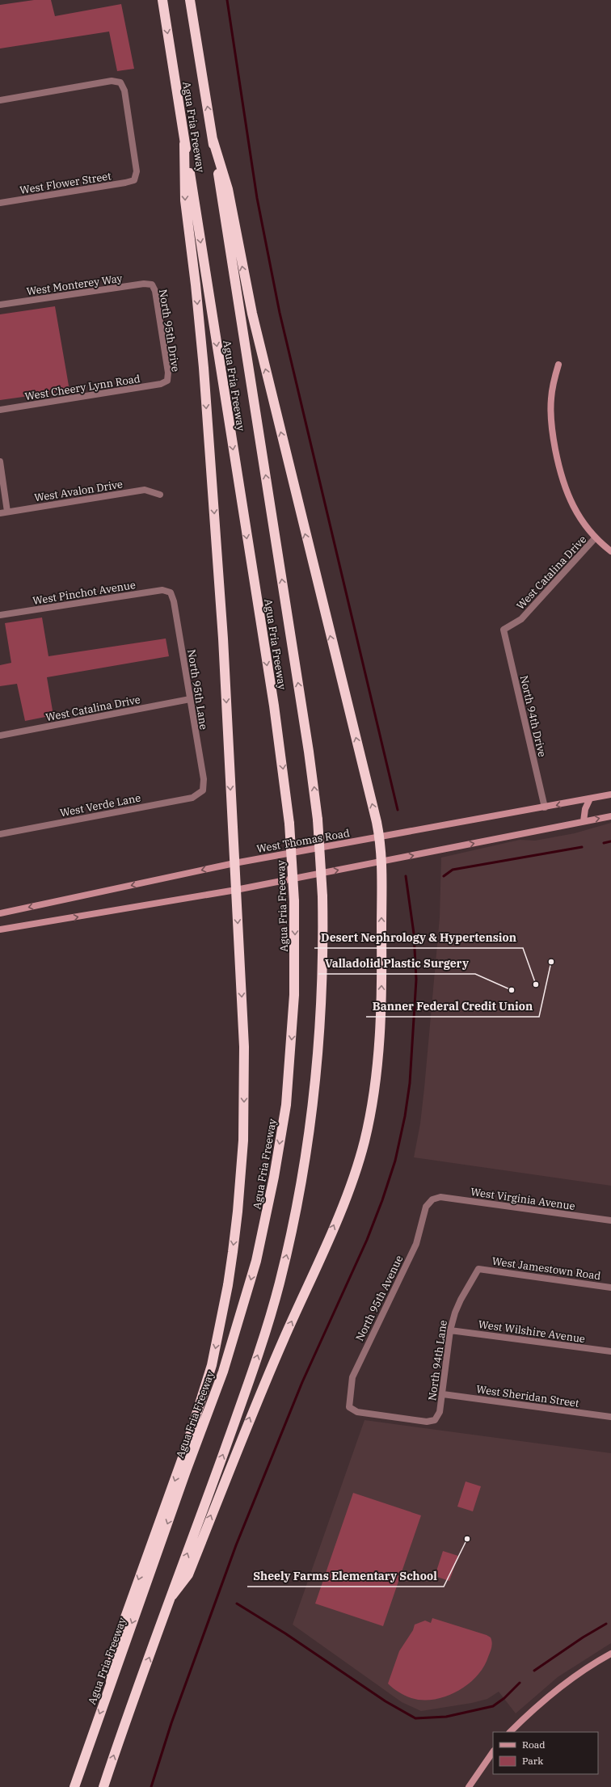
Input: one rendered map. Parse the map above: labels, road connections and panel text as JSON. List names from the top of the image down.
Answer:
{
  "streets": {
    "highway": ["Agua Fria Freeway"],
    "main road": ["West Thomas Road"],
    "street": [
      "West Flower Street",
      "West Monterey Way",
      "North 95th Drive",
      "West Cheery Lynn Road",
      "West Avalon Drive",
      "West Catalina Drive",
      "West Pinchot Avenue",
      "North 95th Lane",
      "North 94th Drive",
      "West Verde Lane",
      "West Virginia Avenue",
      "West Jamestown Road",
      "North 95th Avenue",
      "West Wilshire Avenue",
      "North 94th Lane",
      "West Sheridan Street"
    ]
  },
  "crossings": [
    ["West Monterey Way", "North 95th Drive"],
    ["North 95th Drive", "West Cheery Lynn Road"],
    ["West Catalina Drive", "North 95th Lane"],
    ["West Catalina Drive", "North 94th Drive"],
    ["West Pinchot Avenue", "North 95th Lane"],
    ["North 95th Lane", "West Verde Lane"],
    ["North 94th Drive", "West Thomas Road"],
    ["West Virginia Avenue", "North 95th Avenue"],
    ["West Jamestown Road", "North 94th Lane"],
    ["North 95th Avenue", "North 94th Lane"],
    ["West Wilshire Avenue", "North 94th Lane"],
    ["North 94th Lane", "West Sheridan Street"]
  ],
  "places": [
    "Banner Federal Credit Union",
    "Desert Nephrology & Hypertension",
    "Valladolid Plastic Surgery",
    "Sheely Farms Elementary School"
  ],
  "legend": ["Road", "Park"]
}
